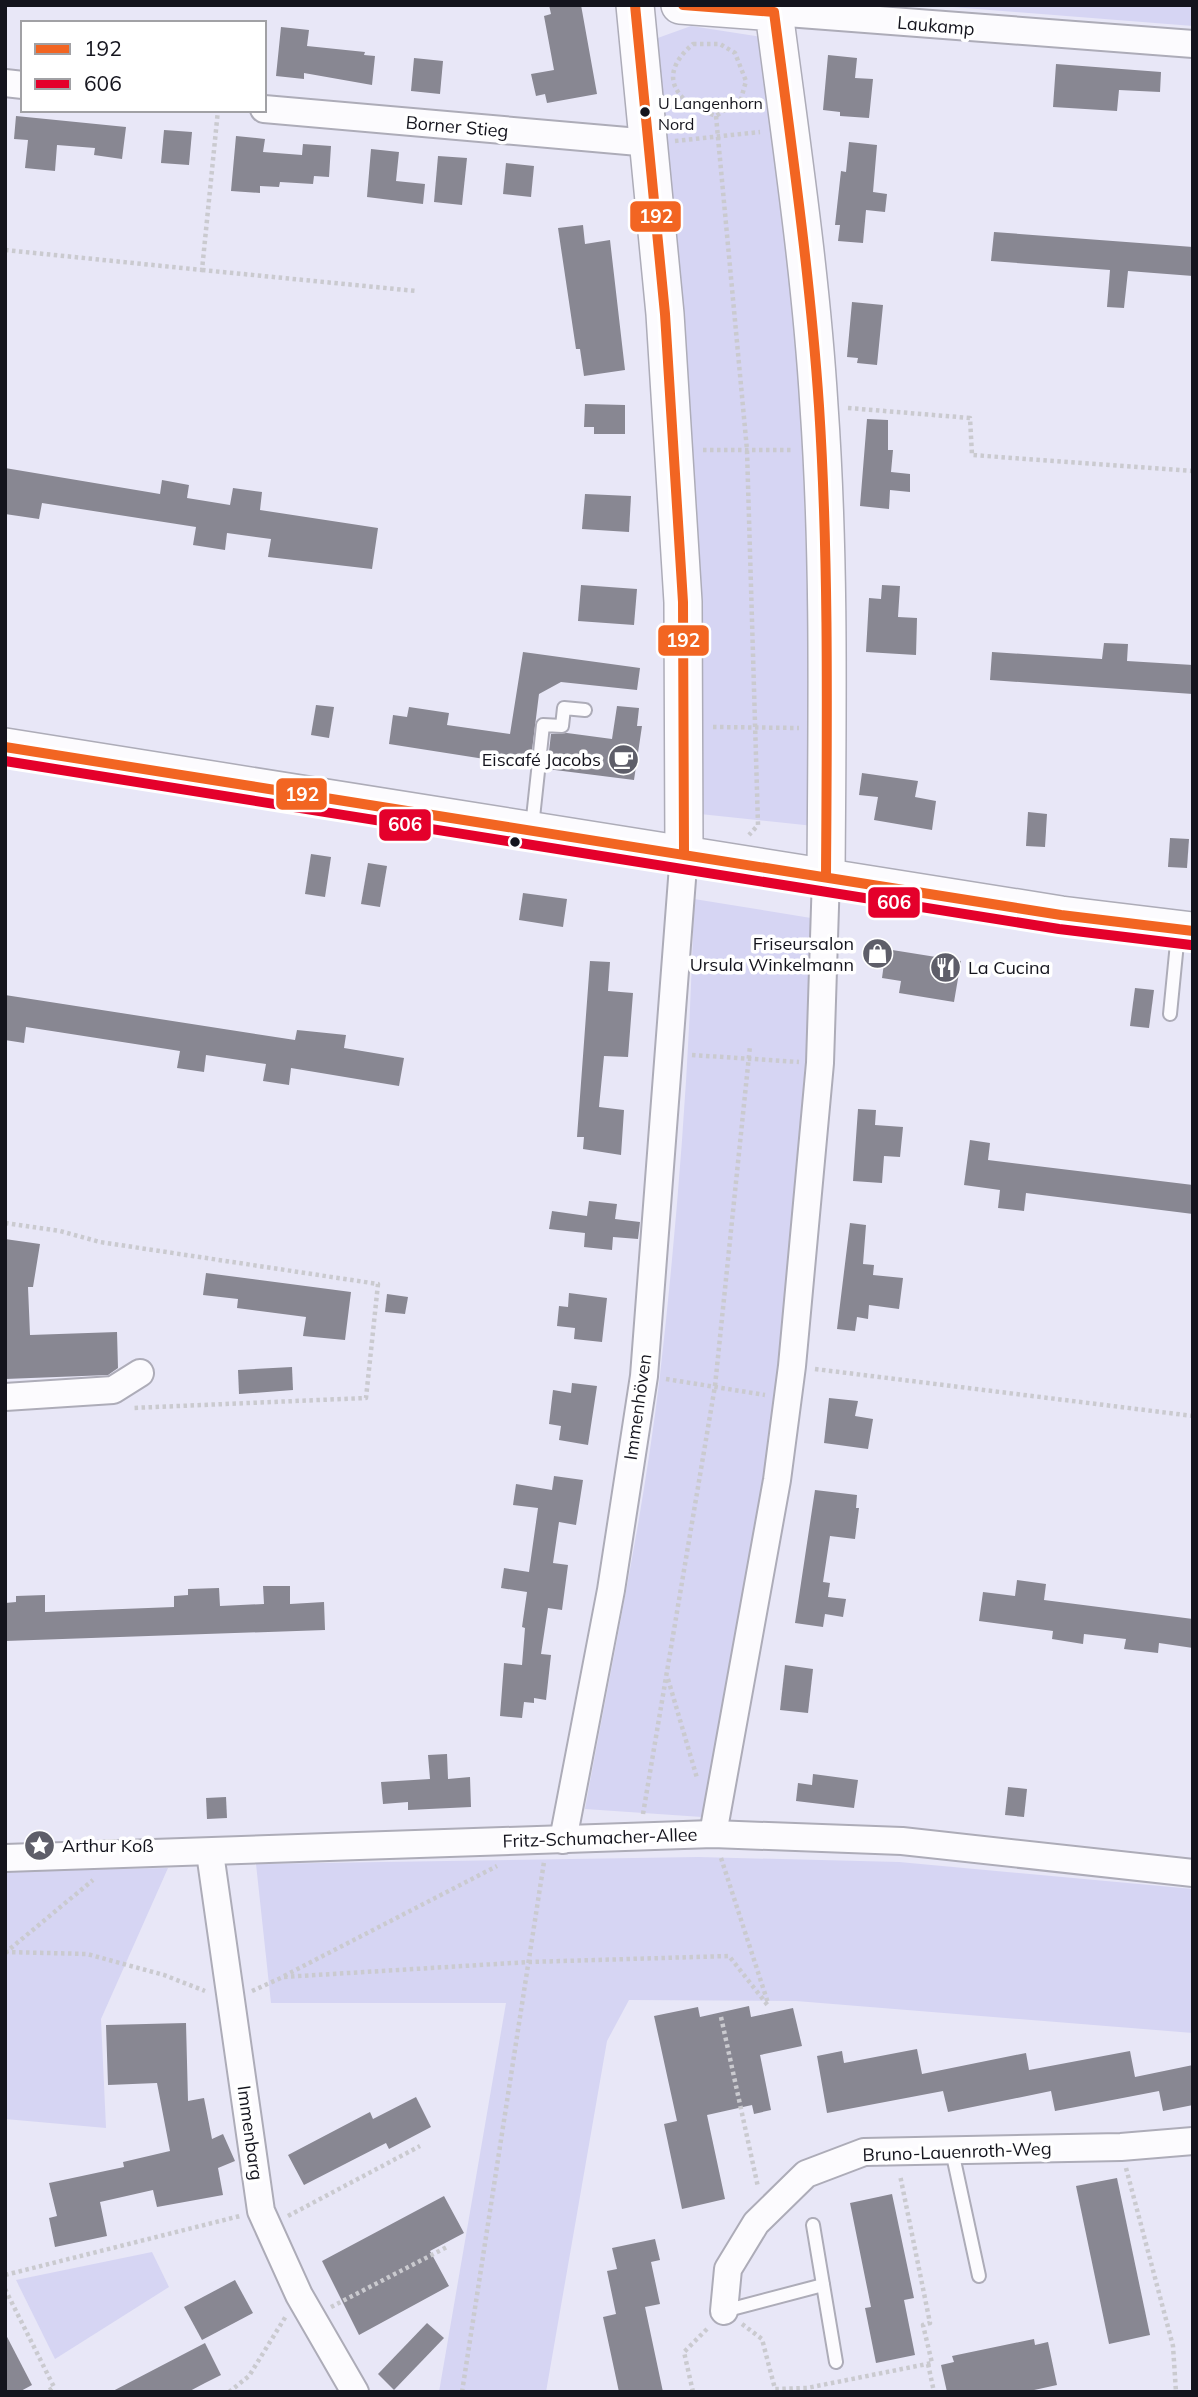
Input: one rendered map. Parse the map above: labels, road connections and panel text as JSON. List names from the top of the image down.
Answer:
{
  "streets": {
    "street": [
      "Laukamp",
      "Borner Stieg",
      "Immenhöven",
      "Fritz-Schumacher-Allee",
      "Immenbarg",
      "Bruno-Lauenroth-Weg"
    ]
  },
  "crossings": [
    ["Borner Stieg", "Immenhöven"],
    ["Immenhöven", "Fritz-Schumacher-Allee"],
    ["Fritz-Schumacher-Allee", "Immenbarg"]
  ],
  "places": {
    "other": ["U Langenhorn Nord"],
    "cafe": ["Eiscafé Jacobs"],
    "shop": ["Friseursalon Ursula Winkelmann"],
    "restaurant": ["La Cucina"],
    "place": ["Arthur Koß"]
  },
  "lines": ["transit line 192", "transit line 606"],
  "legend": ["192", "606"]
}
